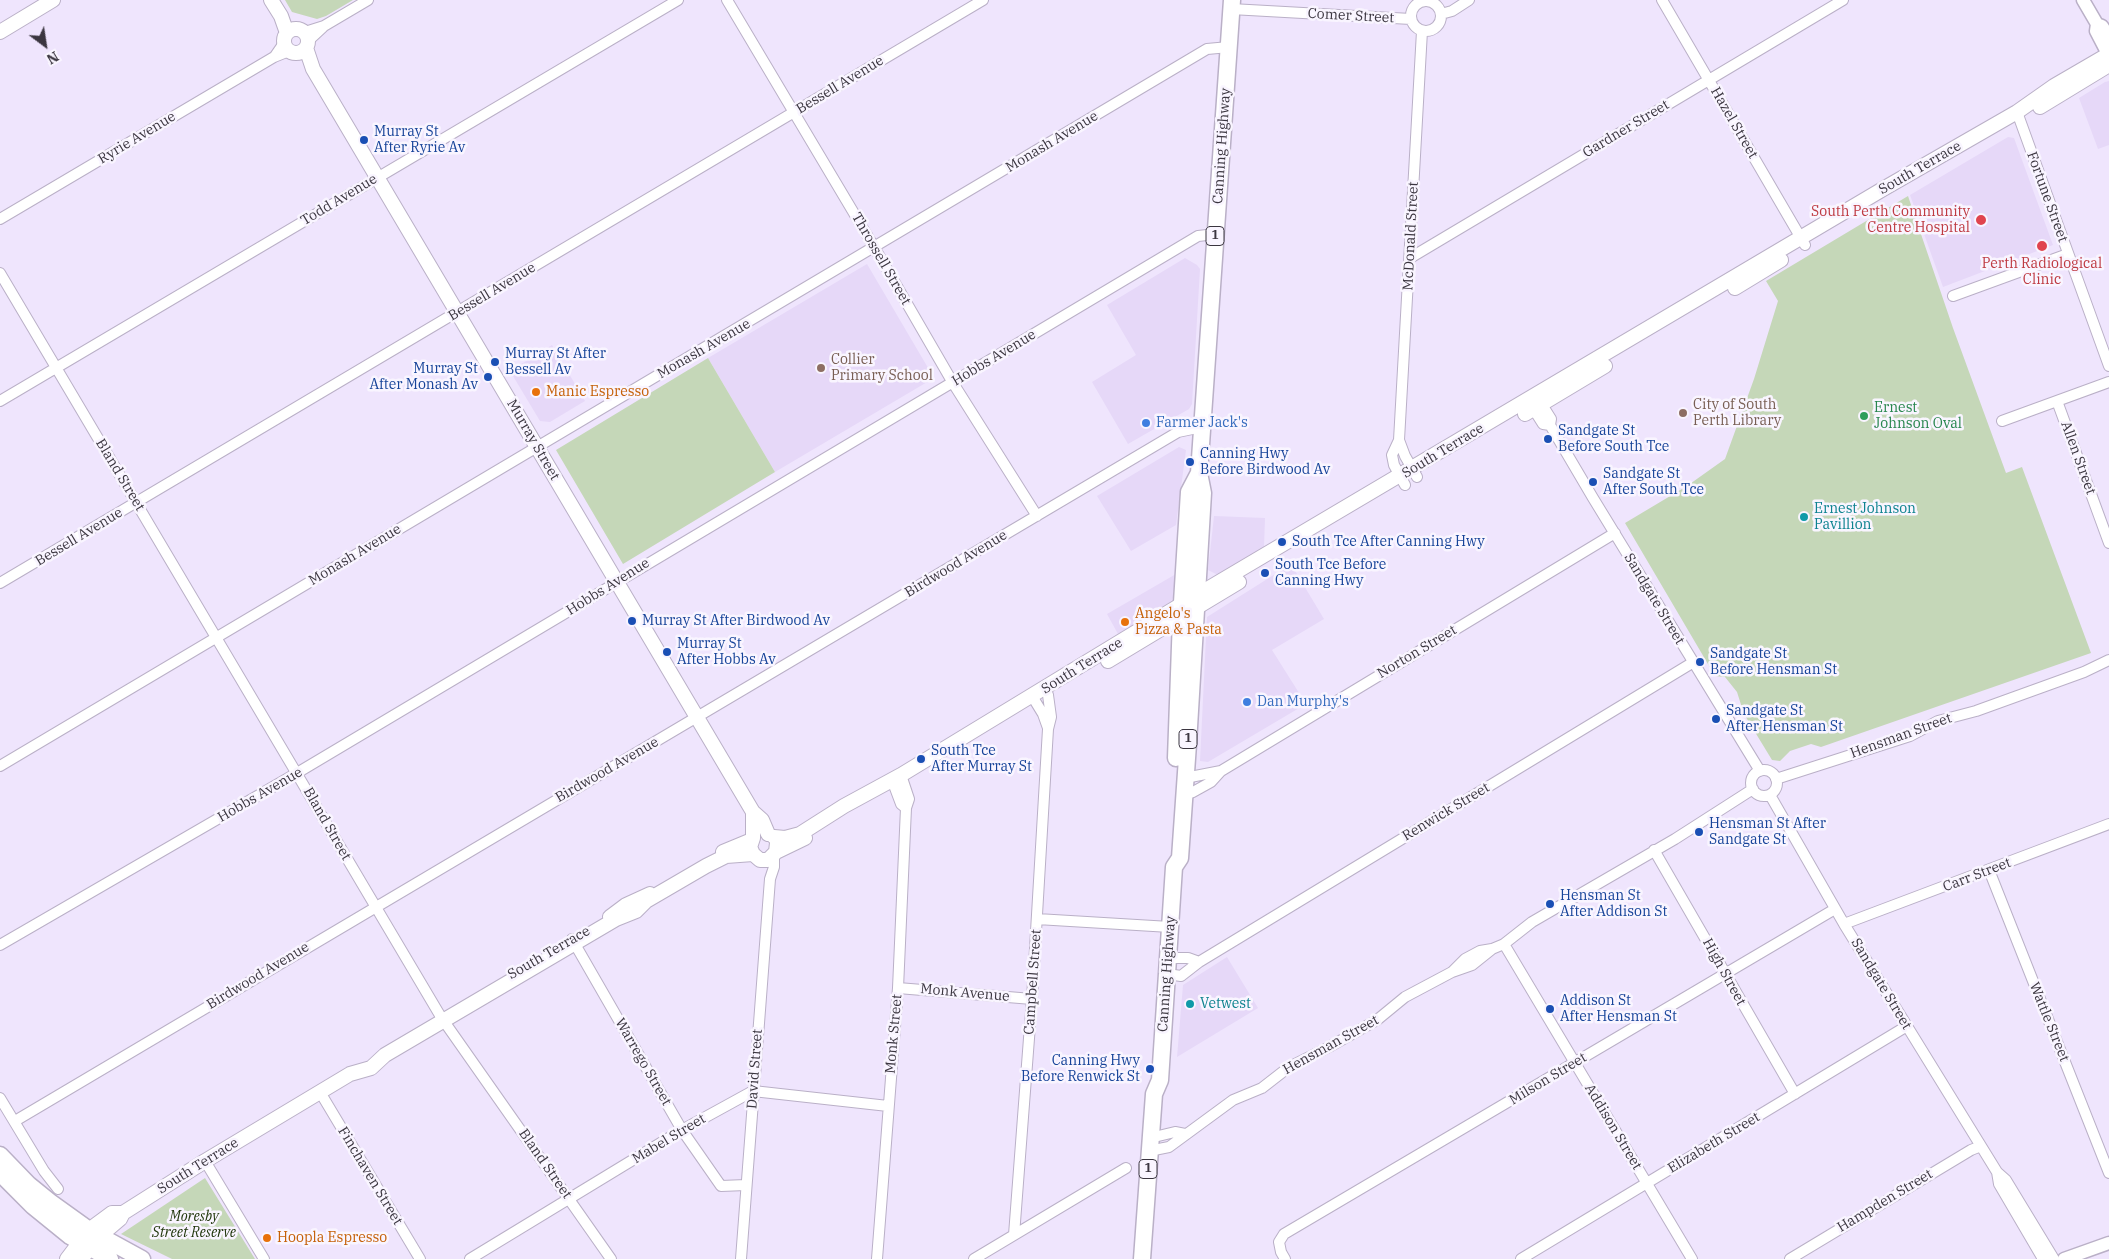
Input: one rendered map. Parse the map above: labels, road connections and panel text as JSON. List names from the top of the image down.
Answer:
{
  "streets": {
    "main road": [
      "Canning Highway",
      "South Terrace",
      "1",
      "Murray Street"
    ],
    "street": [
      "Comer Street",
      "Bessell Avenue",
      "Hazel Street",
      "Gardner Street",
      "Ryrie Avenue",
      "Monash Avenue",
      "Fortune Street",
      "Todd Avenue",
      "McDonald Street",
      "Throssell Street",
      "Hobbs Avenue",
      "Allen Street",
      "Bland Street",
      "Birdwood Avenue",
      "Sandgate Street",
      "Norton Street",
      "Hensman Street",
      "Renwick Street",
      "Carr Street",
      "High Street",
      "Campbell Street",
      "Monk Avenue",
      "Wattle Street",
      "Monk Street",
      "Warrego Street",
      "David Street",
      "Milson Street",
      "Addison Street",
      "Mabel Street",
      "Elizabeth Street",
      "Finchaven Street",
      "Hampden Street"
    ]
  },
  "crossings": [
    ["Comer Street", "Canning Highway"],
    ["Comer Street", "McDonald Street"],
    ["Bessell Avenue", "Throssell Street"],
    ["Bessell Avenue", "Murray Street"],
    ["Bessell Avenue", "Bland Street"],
    ["Hazel Street", "Gardner Street"],
    ["Hazel Street", "South Terrace"],
    ["Gardner Street", "McDonald Street"],
    ["Ryrie Avenue", "Murray Street"],
    ["Monash Avenue", "Canning Highway"],
    ["Monash Avenue", "Throssell Street"],
    ["Monash Avenue", "Murray Street"],
    ["Monash Avenue", "Bland Street"],
    ["Canning Highway", "South Terrace"],
    ["Canning Highway", "Hobbs Avenue"],
    ["Canning Highway", "Birdwood Avenue"],
    ["Canning Highway", "Norton Street"],
    ["Canning Highway", "Hensman Street"],
    ["Canning Highway", "Renwick Street"],
    ["South Terrace", "Fortune Street"],
    ["South Terrace", "McDonald Street"],
    ["South Terrace", "Murray Street"],
    ["South Terrace", "Bland Street"],
    ["South Terrace", "Sandgate Street"],
    ["South Terrace", "Campbell Street"],
    ["South Terrace", "Monk Street"],
    ["South Terrace", "Warrego Street"],
    ["South Terrace", "David Street"],
    ["South Terrace", "Finchaven Street"],
    ["Todd Avenue", "Murray Street"],
    ["Todd Avenue", "Bland Street"],
    ["Throssell Street", "Hobbs Avenue"],
    ["Throssell Street", "Birdwood Avenue"],
    ["Hobbs Avenue", "Murray Street"],
    ["Hobbs Avenue", "Bland Street"],
    ["Murray Street", "Birdwood Avenue"],
    ["Bland Street", "Birdwood Avenue"],
    ["Bland Street", "Mabel Street"],
    ["Sandgate Street", "Norton Street"],
    ["Sandgate Street", "Hensman Street"],
    ["Sandgate Street", "Renwick Street"],
    ["Sandgate Street", "Carr Street"],
    ["Sandgate Street", "Milson Street"],
    ["Sandgate Street", "Elizabeth Street"],
    ["Sandgate Street", "Hampden Street"],
    ["Hensman Street", "High Street"],
    ["Hensman Street", "Addison Street"],
    ["Carr Street", "Wattle Street"],
    ["High Street", "Milson Street"],
    ["High Street", "Elizabeth Street"],
    ["Campbell Street", "Monk Avenue"],
    ["Monk Avenue", "Monk Street"],
    ["Warrego Street", "David Street"],
    ["Warrego Street", "Mabel Street"],
    ["David Street", "Mabel Street"],
    ["Milson Street", "Addison Street"],
    ["Addison Street", "Elizabeth Street"]
  ],
  "parks": ["Moresby Street Reserve"],
  "places": [
    "Murray St After Ryrie Av",
    "South Perth Community Centre Hospital",
    "Perth Radiological Clinic",
    "Murray St After Bessell Av",
    "Collier Primary School",
    "Murray St After Monash Av",
    "Manic Espresso",
    "City of South Perth Library",
    "Ernest Johnson Oval",
    "Farmer Jack's",
    "Sandgate St Before South Tce",
    "Canning Hwy Before Birdwood Av",
    "Sandgate St After South Tce",
    "Ernest Johnson Pavillion",
    "South Tce After Canning Hwy",
    "South Tce Before Canning Hwy",
    "Murray St After Birdwood Av",
    "Angelo's Pizza & Pasta",
    "Murray St After Hobbs Av",
    "Sandgate St Before Hensman St",
    "Dan Murphy's",
    "Sandgate St After Hensman St",
    "South Tce After Murray St",
    "Hensman St After Sandgate St",
    "Hensman St After Addison St",
    "Vetwest",
    "Addison St After Hensman St",
    "Canning Hwy Before Renwick St",
    "Hoopla Espresso"
  ],
  "north": "bottom right"
}
